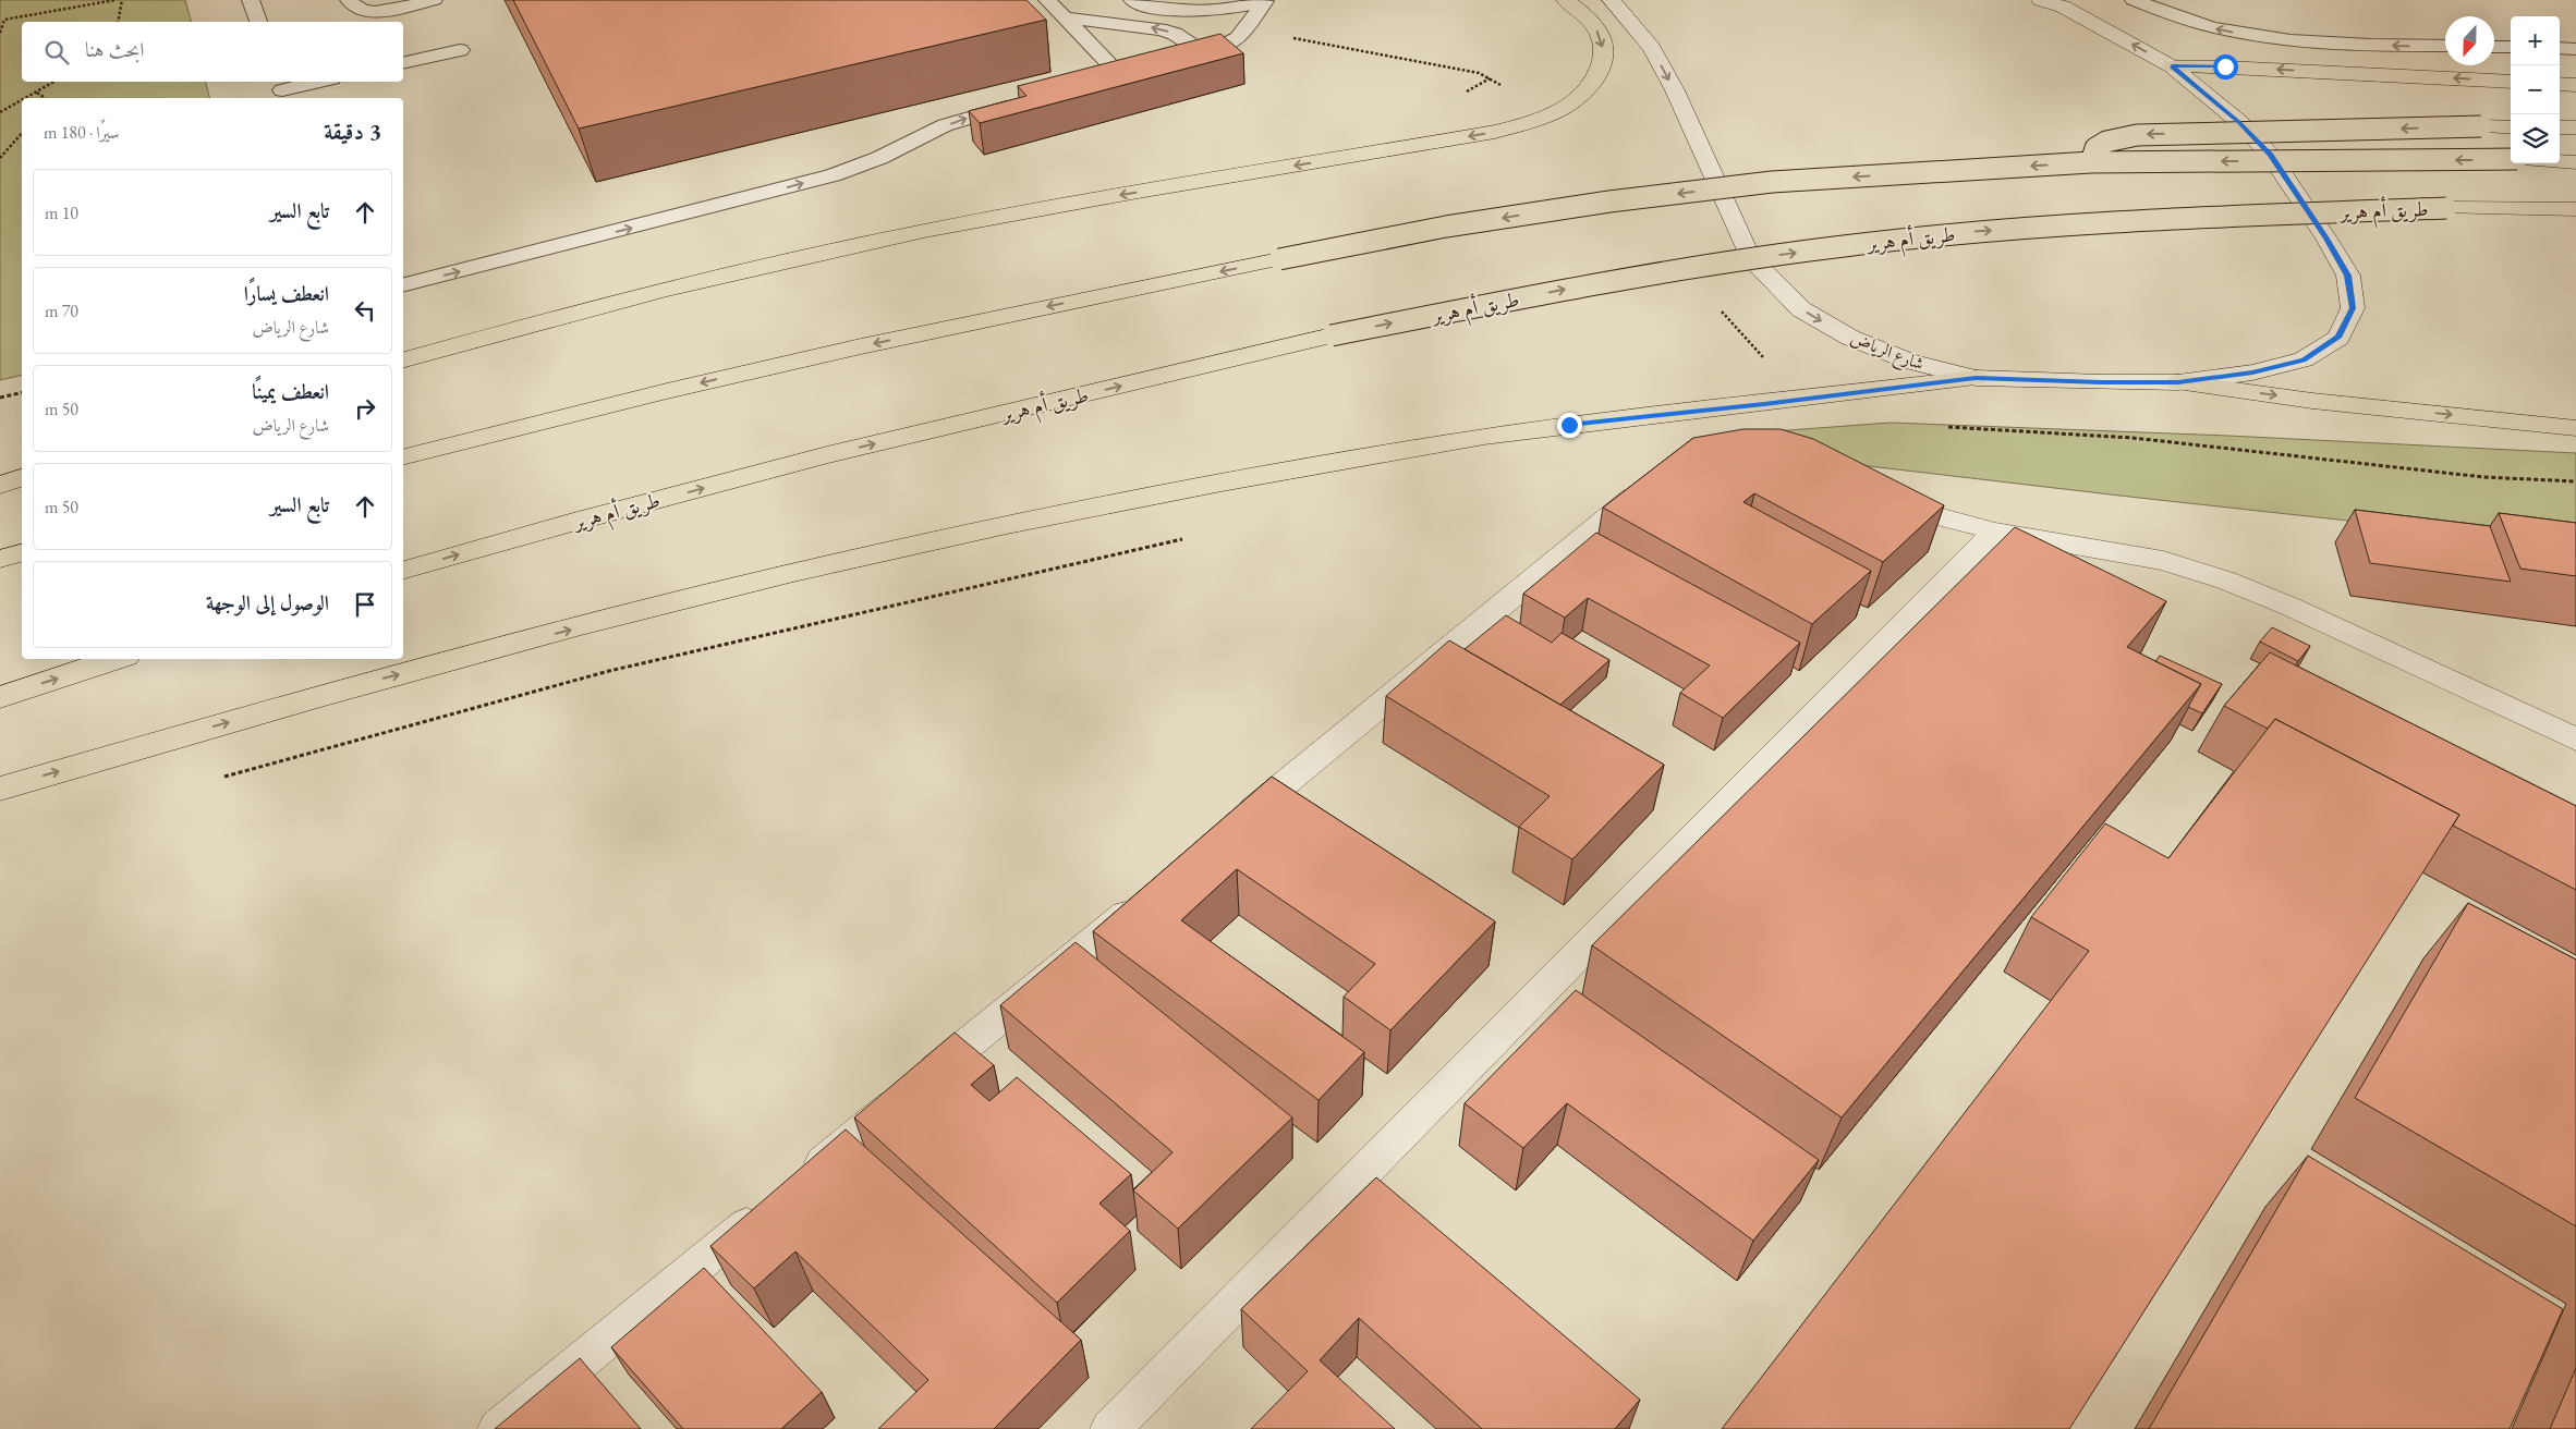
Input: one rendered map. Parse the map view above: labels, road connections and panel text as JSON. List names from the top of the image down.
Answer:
{
  "streets": {
    "main road": ["طريق أم هرير"],
    "street": ["شارع الرياض"]
  },
  "north": "bottom",
  "page": {
    "map_buttons": ["+", "−"],
    "search": "ابحث هنا",
    "heading": ["3 دقيقة", "سيرًا · 180 m"],
    "list": [
      ["تابع السير", "10 m"],
      ["انعطف يسارًا", "شارع الرياض", "70 m"],
      ["انعطف يمينًا", "شارع الرياض", "50 m"],
      ["تابع السير", "50 m"],
      "الوصول إلى الوجهة"
    ]
  }
}
